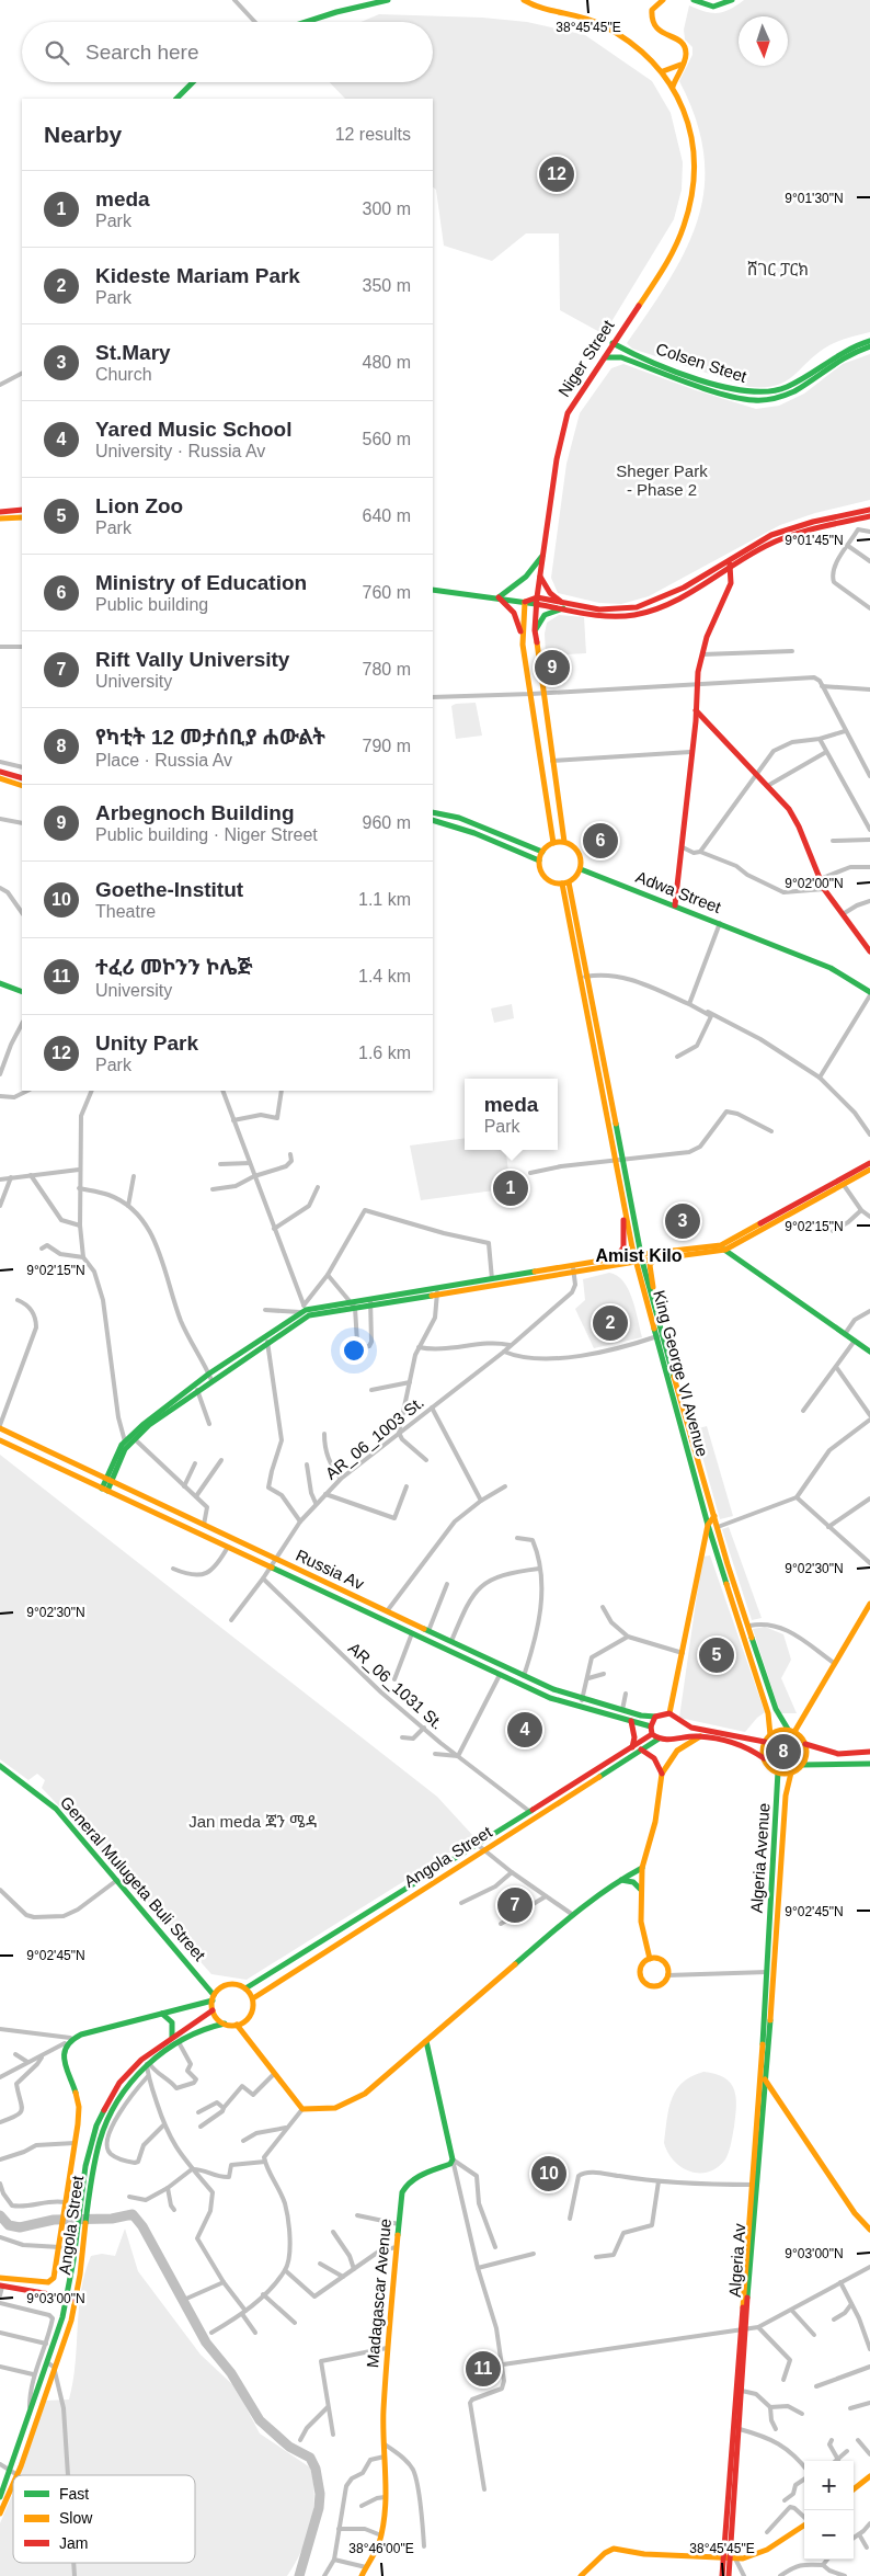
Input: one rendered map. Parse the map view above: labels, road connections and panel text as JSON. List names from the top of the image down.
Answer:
{
  "streets": {
    "main road": [
      "Niger Street",
      "Colsen Steet",
      "Adwa Street",
      "King George VI Avenue",
      "Russia Av",
      "Angola Street",
      "Algeria Avenue",
      "General Mulugeta Buli Street",
      "Algeria Av",
      "Madagascar Avenue"
    ],
    "street": ["AR_06_1003 St.", "AR_06_1031 St."]
  },
  "crossings": [
    ["Niger Street", "Colsen Steet"],
    ["Niger Street", "Adwa Street"],
    ["Niger Street", "King George VI Avenue"],
    ["Adwa Street", "King George VI Avenue"],
    ["King George VI Avenue", "Algeria Avenue"],
    ["AR_06_1003 St.", "Russia Av"],
    ["Angola Street", "General Mulugeta Buli Street"],
    ["Algeria Avenue", "Algeria Av"]
  ],
  "districts": ["Amist Kilo"],
  "parks": ["ሸገር ፓርክ", "Sheger Park - Phase 2", "Jan meda ጃን ሜዳ"],
  "legend": ["Fast", "Slow", "Jam"],
  "north": "bottom",
  "page": {
    "search": "Search here",
    "heading": ["Nearby", "12 results"],
    "pins": [
      "12",
      "9",
      "6",
      "1",
      "3",
      "2",
      "5",
      "4",
      "8",
      "7",
      "10",
      "11"
    ],
    "list": [
      {
        "mark": "1",
        "name": "meda",
        "note": "Park",
        "value": "300 m"
      },
      {
        "mark": "2",
        "name": "Kideste Mariam Park",
        "note": "Park",
        "value": "350 m"
      },
      {
        "mark": "3",
        "name": "St.Mary",
        "note": "Church",
        "value": "480 m"
      },
      {
        "mark": "4",
        "name": "Yared Music School",
        "note": "University · Russia Av",
        "value": "560 m"
      },
      {
        "mark": "5",
        "name": "Lion Zoo",
        "note": "Park",
        "value": "640 m"
      },
      {
        "mark": "6",
        "name": "Ministry of Education",
        "note": "Public building",
        "value": "760 m"
      },
      {
        "mark": "7",
        "name": "Rift Vally University",
        "note": "University",
        "value": "780 m"
      },
      {
        "mark": "8",
        "name": "የካቲት 12 መታሰቢያ ሐውልት",
        "note": "Place · Russia Av",
        "value": "790 m"
      },
      {
        "mark": "9",
        "name": "Arbegnoch Building",
        "note": "Public building · Niger Street",
        "value": "960 m"
      },
      {
        "mark": "10",
        "name": "Goethe-Institut",
        "note": "Theatre",
        "value": "1.1 km"
      },
      {
        "mark": "11",
        "name": "ተፈሪ መኮንን ኮሌጅ",
        "note": "University",
        "value": "1.4 km"
      },
      {
        "mark": "12",
        "name": "Unity Park",
        "note": "Park",
        "value": "1.6 km"
      }
    ],
    "popup": ["meda", "Park"],
    "map_buttons": ["+", "−"]
  },
  "coordinates": [
    "38°45'45\"E",
    "9°01'30\"N",
    "9°01'45\"N",
    "9°02'00\"N",
    "9°02'15\"N",
    "9°02'30\"N",
    "9°02'45\"N",
    "9°03'00\"N",
    "38°46'00\"E"
  ]
}
